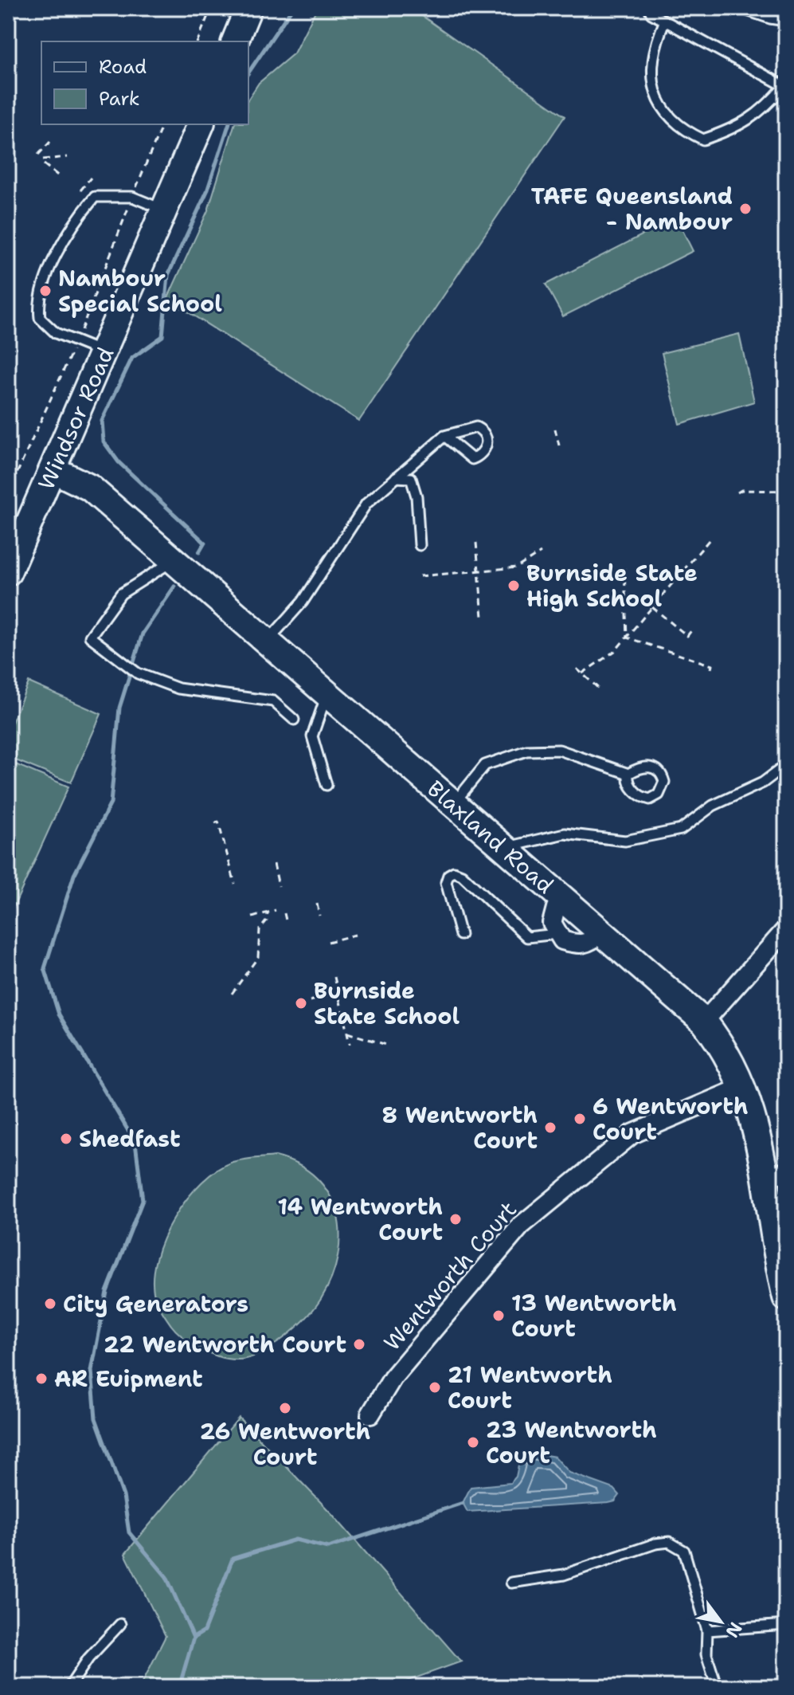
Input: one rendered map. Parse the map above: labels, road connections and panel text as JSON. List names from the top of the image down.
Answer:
{
  "streets": {
    "street": ["Windsor Road", "Blaxland Road", "Wentworth Court"]
  },
  "crossings": [
    ["Windsor Road", "Blaxland Road"],
    ["Blaxland Road", "Wentworth Court"]
  ],
  "places": [
    "TAFE Queensland - Nambour",
    "Nambour Special School",
    "Burnside State High School",
    "Burnside State School",
    "6 Wentworth Court",
    "8 Wentworth Court",
    "Shedfast",
    "14 Wentworth Court",
    "City Generators",
    "13 Wentworth Court",
    "22 Wentworth Court",
    "AR Euipment",
    "21 Wentworth Court",
    "26 Wentworth Court",
    "23 Wentworth Court"
  ],
  "legend": ["Road", "Park"],
  "north": "bottom right"
}
